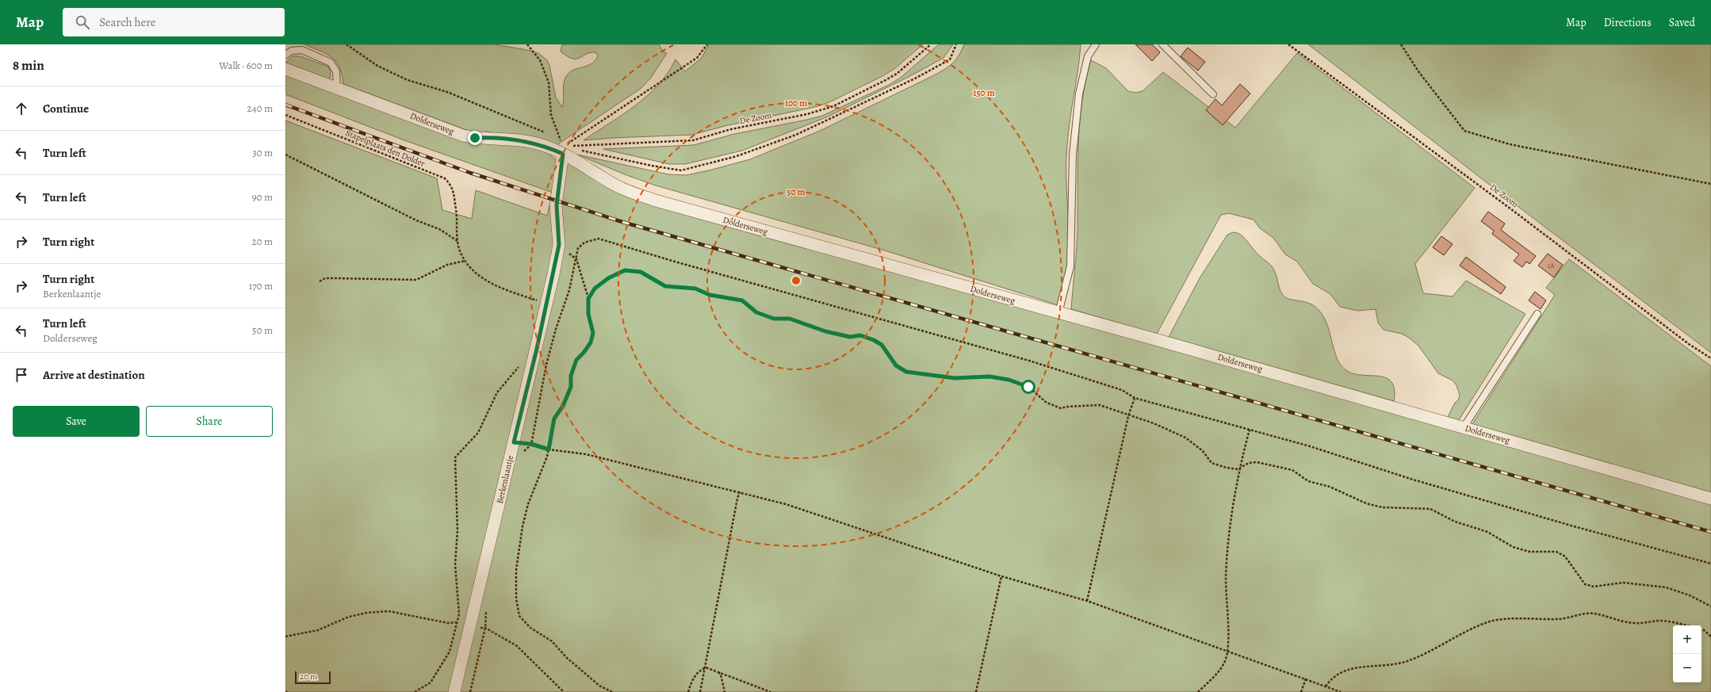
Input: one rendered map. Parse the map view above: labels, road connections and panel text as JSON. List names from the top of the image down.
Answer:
{
  "streets": {
    "street": ["Dolderseweg", "Berkenlaantje"],
    "path": ["De Zoom", "Stapelplaats den Dolder"]
  },
  "crossings": [
    ["De Zoom", "Dolderseweg"],
    ["De Zoom", "Berkenlaantje"],
    ["Dolderseweg", "Berkenlaantje"],
    ["Stapelplaats den Dolder", "Berkenlaantje"]
  ],
  "house_numbers": ["1A"],
  "scale_bar": "20 m",
  "page": {
    "header": "Map",
    "search": "Search here",
    "nav": ["Map", "Directions", "Saved"],
    "heading": ["8 min", "Walk · 600 m"],
    "list": [
      ["Continue", "240 m"],
      ["Turn left", "30 m"],
      ["Turn left", "90 m"],
      ["Turn right", "20 m"],
      ["Turn right", "Berkenlaantje", "170 m"],
      ["Turn left", "Dolderseweg", "50 m"],
      "Arrive at destination"
    ],
    "buttons": ["Save", "Share"],
    "map_buttons": ["+", "−"],
    "scale": "20 m"
  },
  "rings": ["150 m", "100 m", "50 m"]
}
